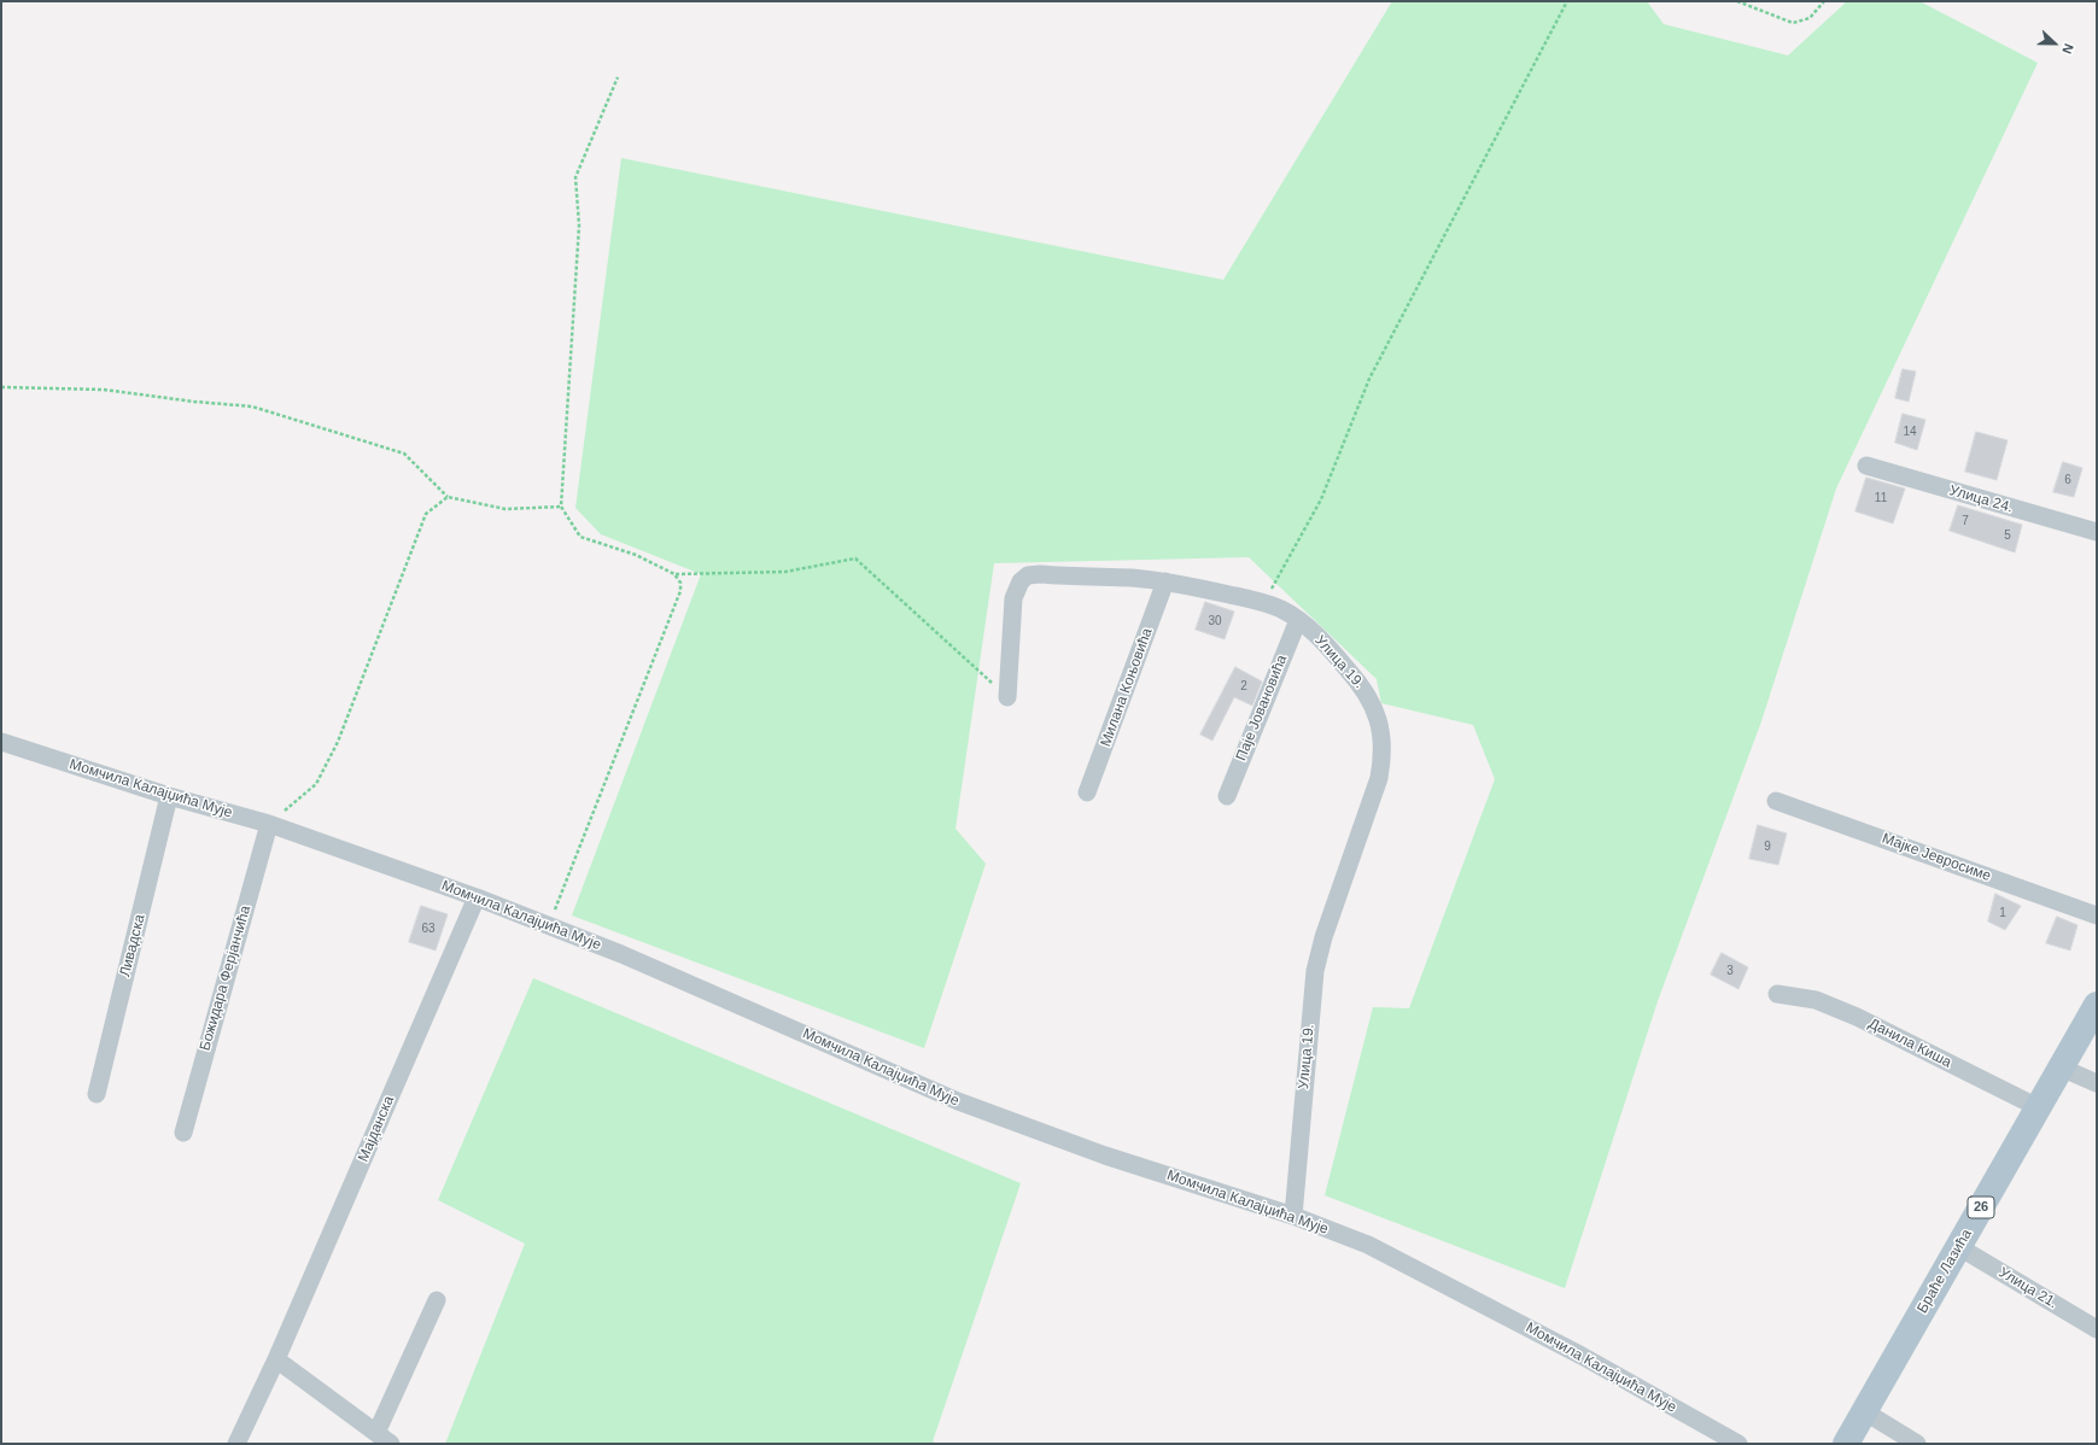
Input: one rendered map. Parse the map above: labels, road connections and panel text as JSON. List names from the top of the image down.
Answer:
{
  "streets": {
    "main road": ["26", "Браће Лазића"],
    "street": [
      "Улица 24.",
      "Улица 19.",
      "Милана Коњовића",
      "Паје Јовановића",
      "Момчила Калајџића Мује",
      "Мајке Јевросиме",
      "Ливадска",
      "Божидара Ферјанчића",
      "Данила Киша",
      "Мајданска",
      "Улица 21."
    ]
  },
  "crossings": [
    ["Улица 19.", "Милана Коњовића"],
    ["Улица 19.", "Паје Јовановића"],
    ["Улица 19.", "Момчила Калајџића Мује"],
    ["Момчила Калајџића Мује", "Ливадска"],
    ["Момчила Калајџића Мује", "Божидара Ферјанчића"],
    ["Момчила Калајџића Мује", "Мајданска"],
    ["Данила Киша", "Браће Лазића"],
    ["26", "Браће Лазића"],
    ["Браће Лазића", "Улица 21."]
  ],
  "house_numbers": [
    "14",
    "6",
    "11",
    "7",
    "5",
    "30",
    "2",
    "9",
    "1",
    "63",
    "3"
  ],
  "north": "right"
}
